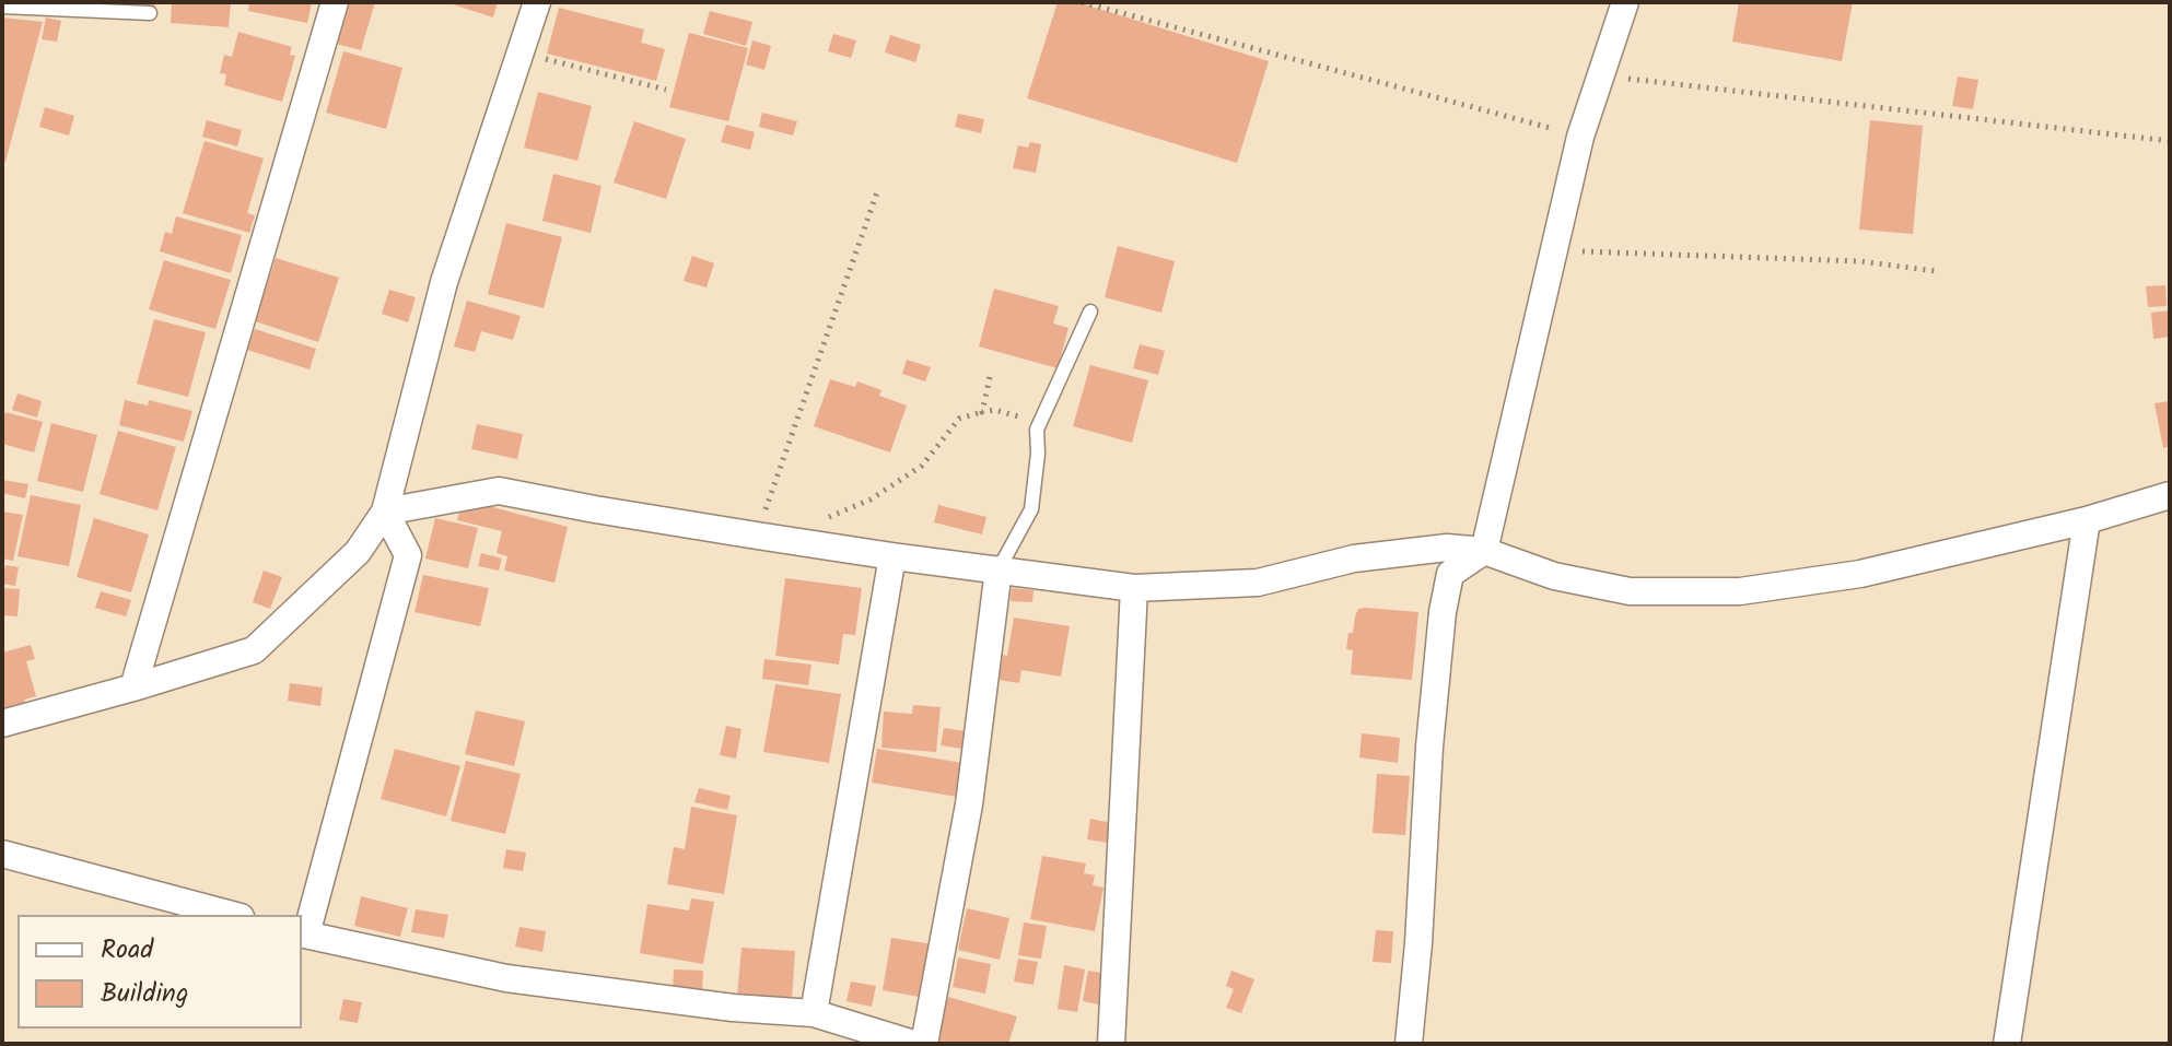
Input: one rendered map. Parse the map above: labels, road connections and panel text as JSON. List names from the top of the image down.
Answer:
{
  "legend": ["Road", "Building"]
}
